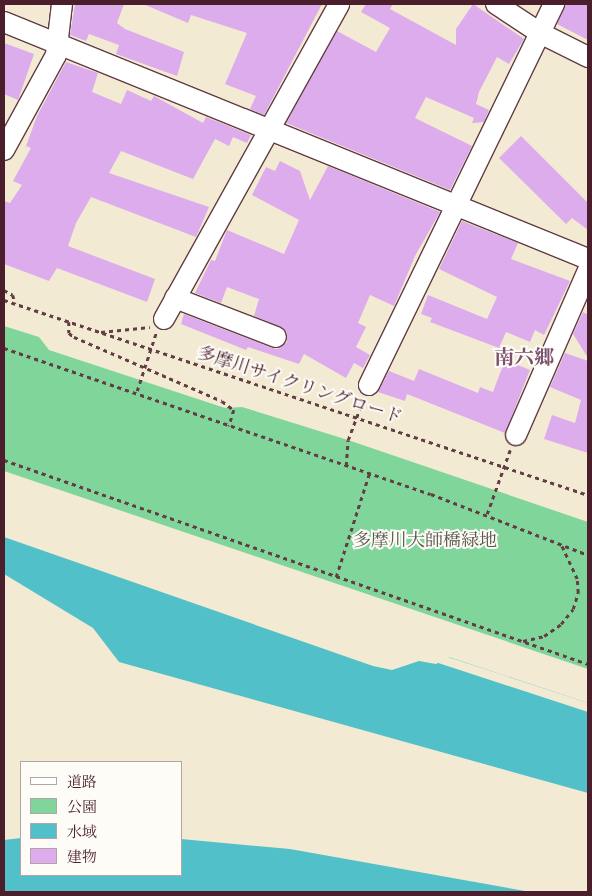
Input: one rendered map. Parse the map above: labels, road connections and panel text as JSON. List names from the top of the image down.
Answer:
{
  "streets": {
    "path": ["多摩川サイクリングロード"]
  },
  "districts": ["南六郷"],
  "parks": ["多摩川大師橋緑地"],
  "legend": [
    "道路",
    "公園",
    "水域",
    "建物"
  ]
}
